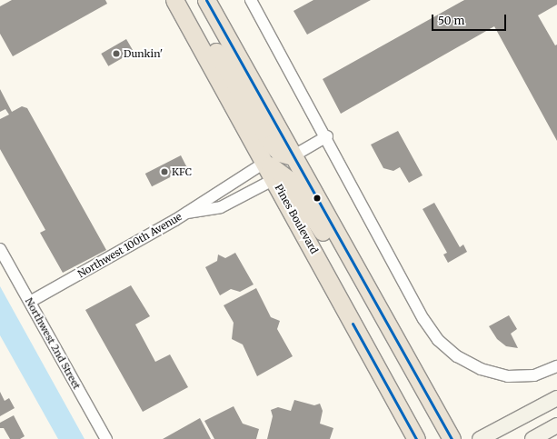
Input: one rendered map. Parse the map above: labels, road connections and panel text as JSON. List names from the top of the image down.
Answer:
{
  "streets": {
    "highway": ["Pines Boulevard"],
    "street": ["Northwest 100th Avenue", "Northwest 2nd Street"]
  },
  "crossings": [
    ["Pines Boulevard", "Northwest 100th Avenue"],
    ["Northwest 100th Avenue", "Northwest 2nd Street"]
  ],
  "places": ["Dunkin'", "KFC"],
  "scale_bar": "50 m"
}
